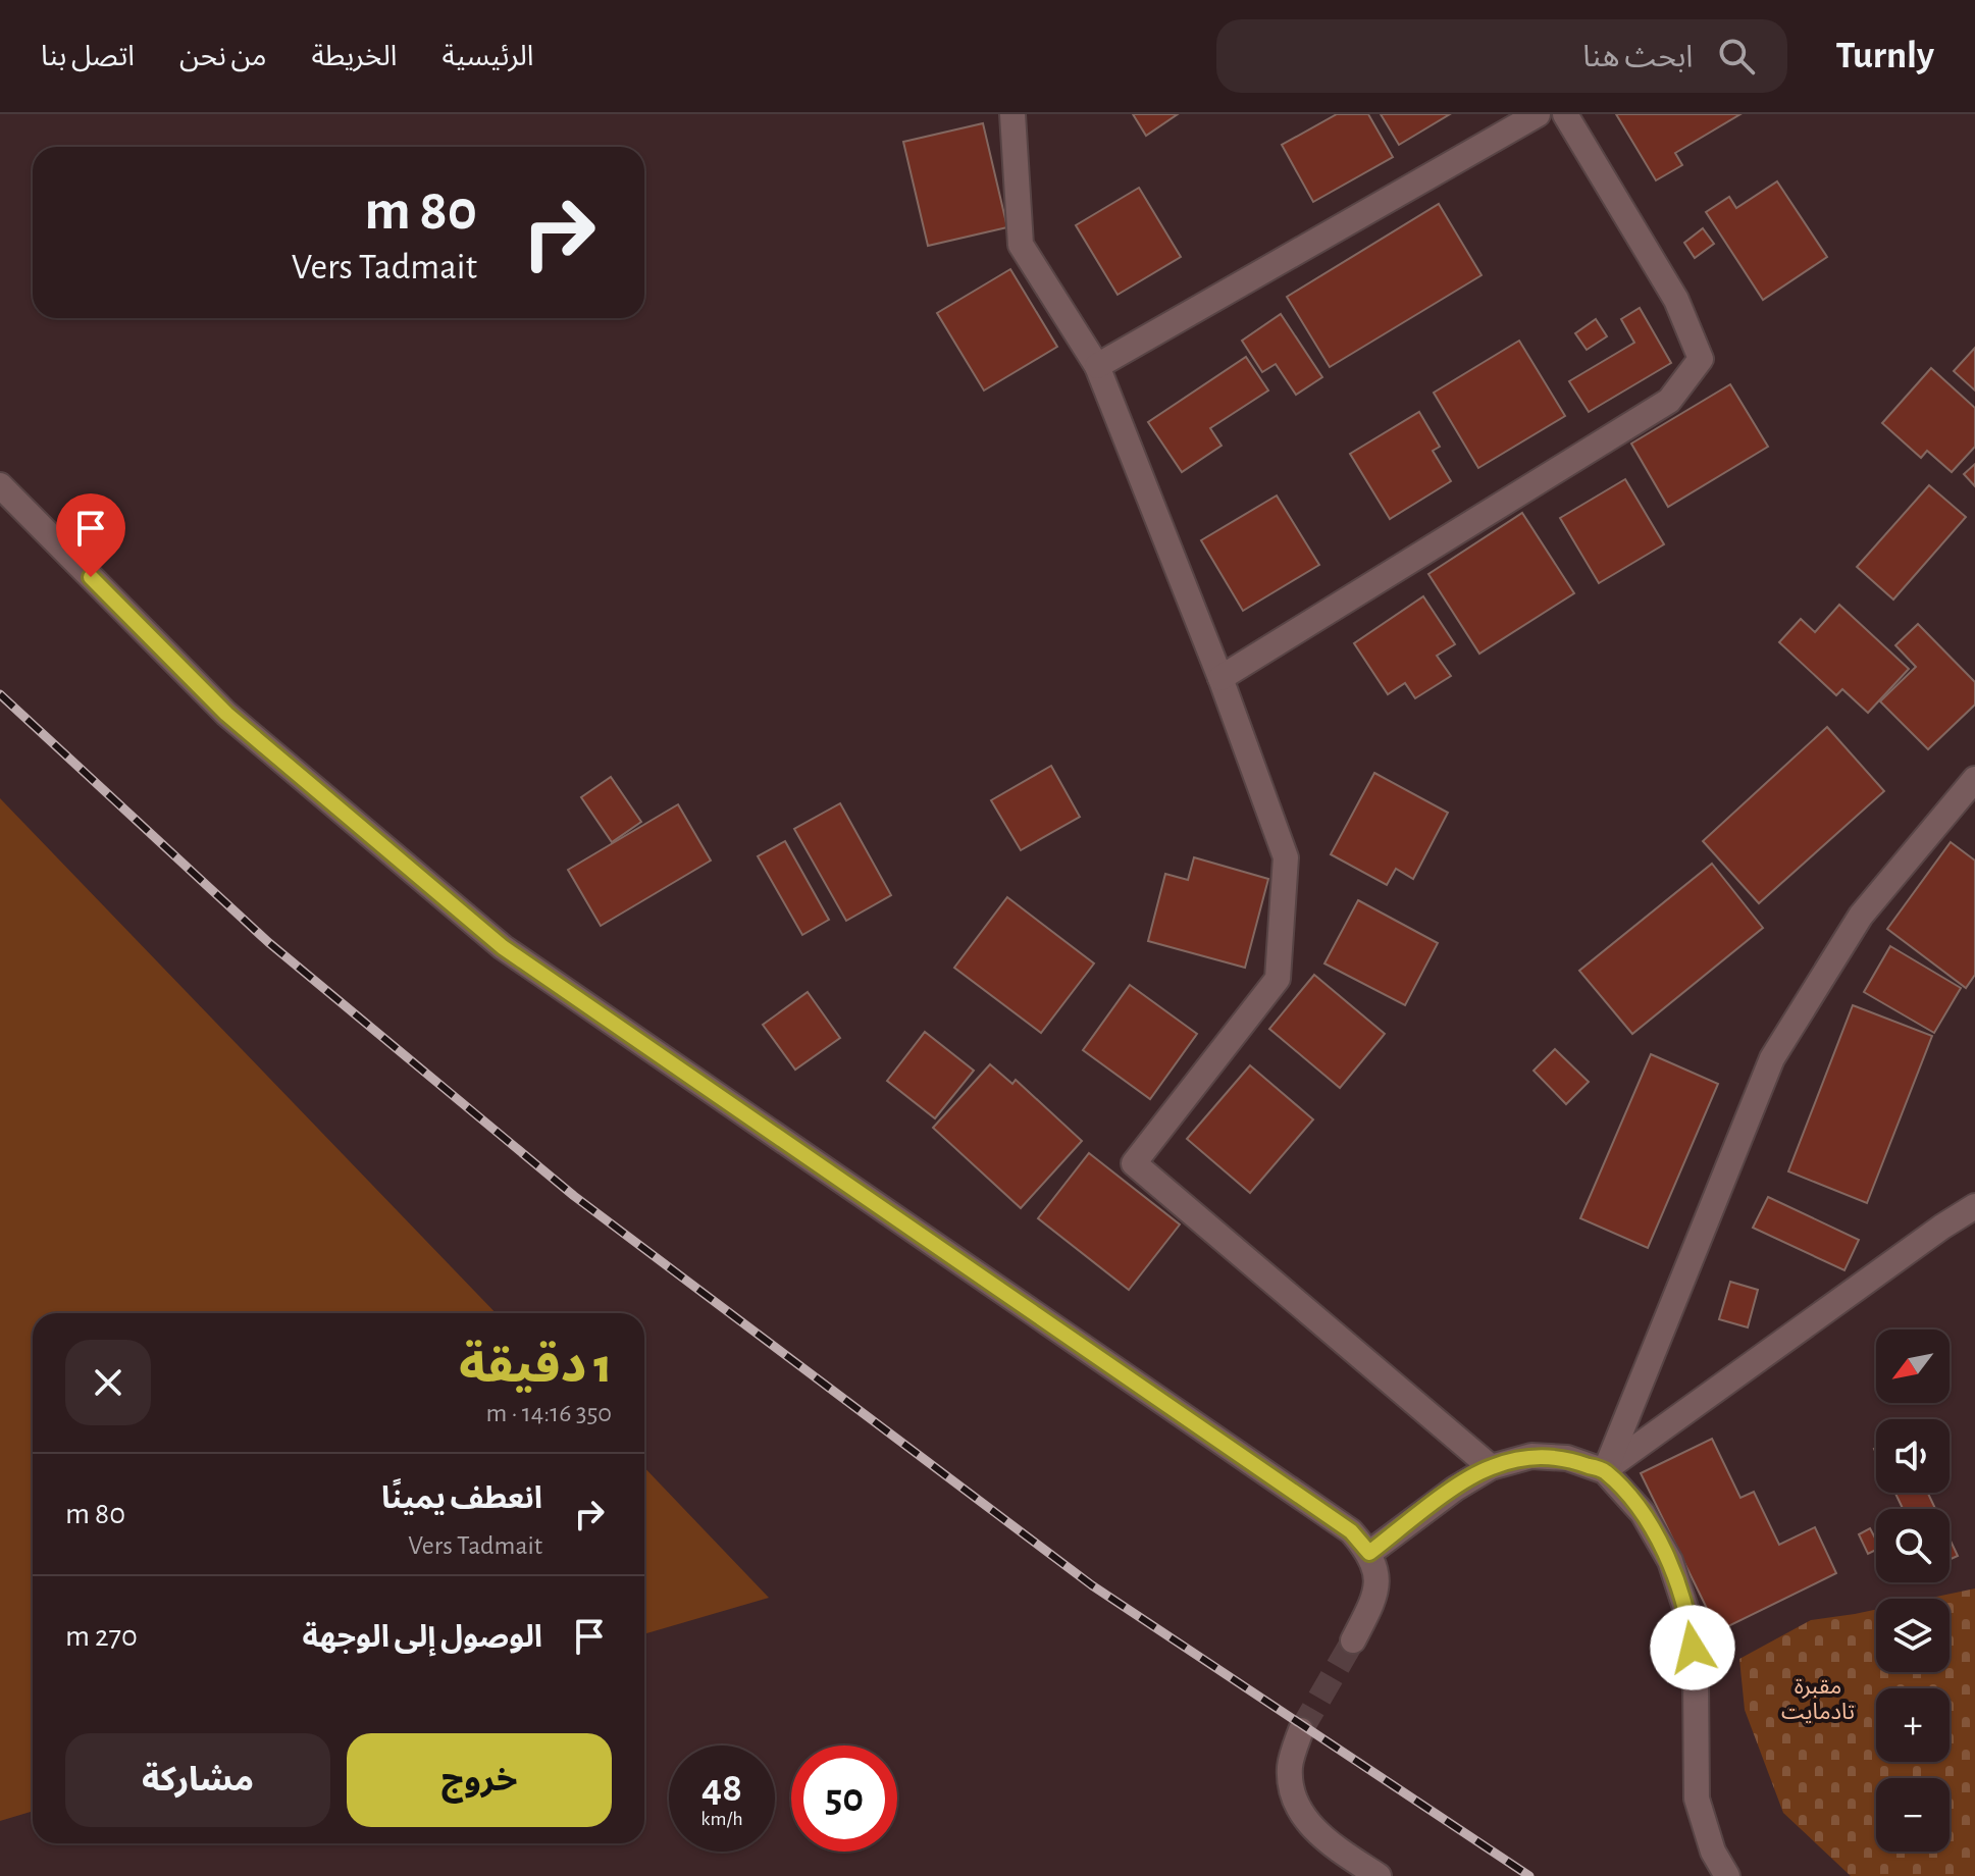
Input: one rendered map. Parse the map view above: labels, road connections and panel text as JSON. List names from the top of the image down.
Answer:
{
  "parks": ["مقبرة تادمايت"],
  "north": "bottom left",
  "page": {
    "header": "Turnly",
    "search": "ابحث هنا",
    "nav": [
      "الرئيسية",
      "الخريطة",
      "من نحن",
      "اتصل بنا"
    ],
    "turn": ["80 m", "Vers Tadmait"],
    "heading": ["1 دقيقة", "350 m · 14:16"],
    "map_buttons": ["+", "−"],
    "list": [
      {
        "name": "انعطف يمينًا",
        "note": "Vers Tadmait",
        "value": "80 m"
      },
      {
        "name": "الوصول إلى الوجهة",
        "value": "270 m"
      }
    ],
    "buttons": ["خروج", "مشاركة"],
    "speed": "48 km/h",
    "limit": "50"
  }
}
